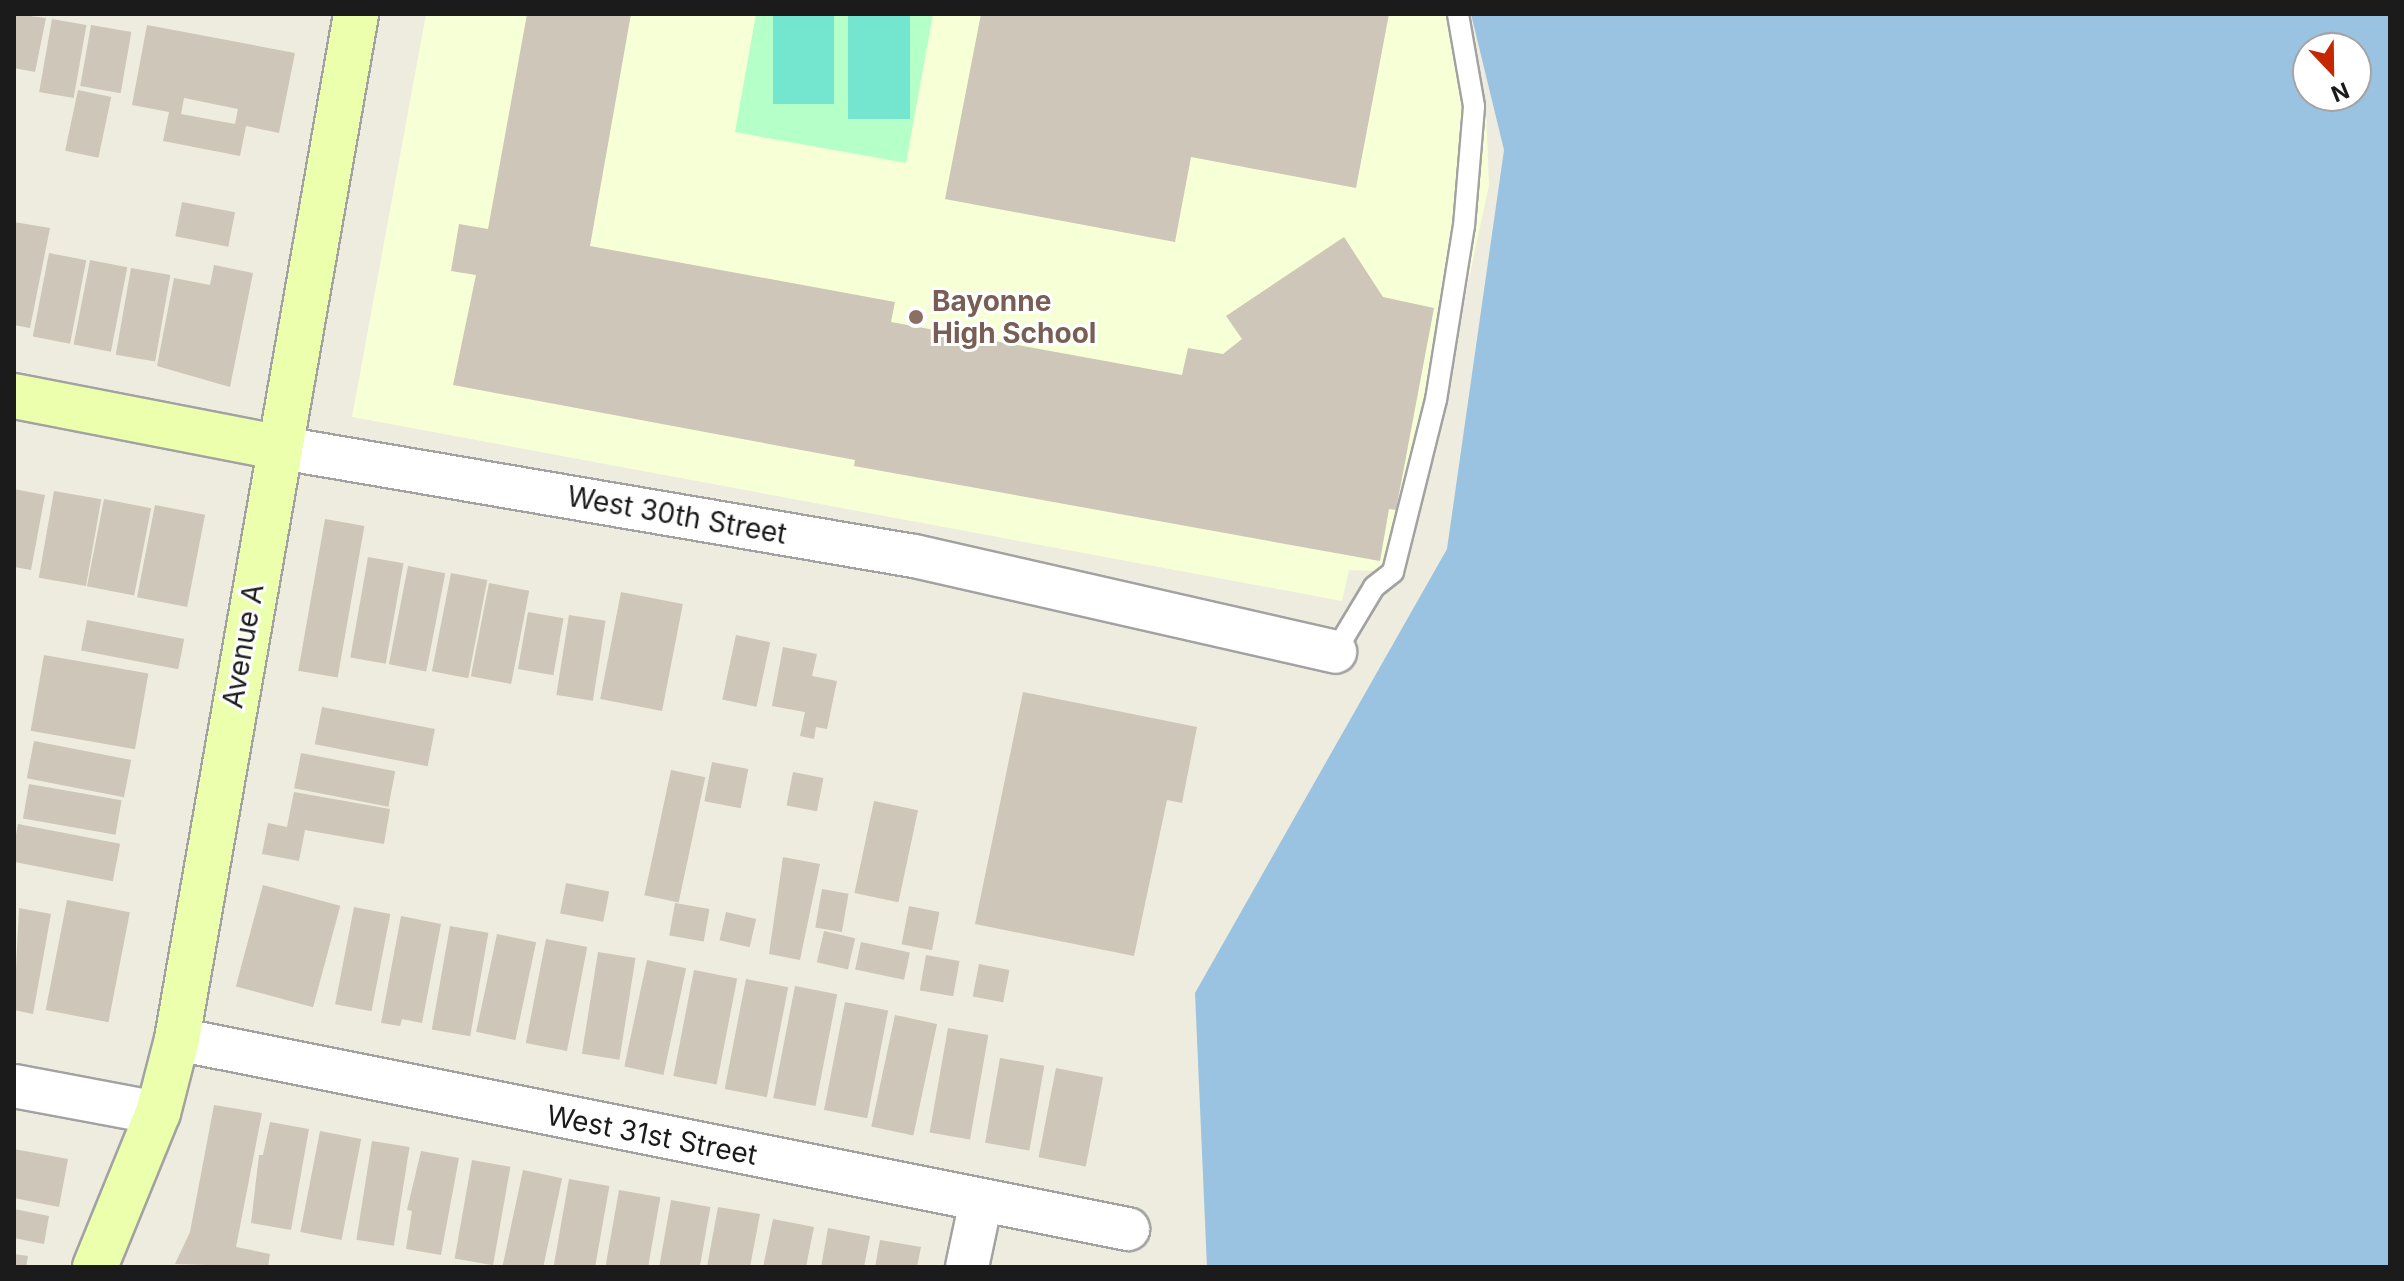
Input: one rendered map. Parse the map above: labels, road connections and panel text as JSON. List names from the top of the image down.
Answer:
{
  "streets": {
    "street": ["West 30th Street", "Avenue A", "West 31st Street"]
  },
  "crossings": [
    ["West 30th Street", "Avenue A"],
    ["Avenue A", "West 31st Street"]
  ],
  "places": ["Bayonne High School"],
  "north": "bottom"
}
